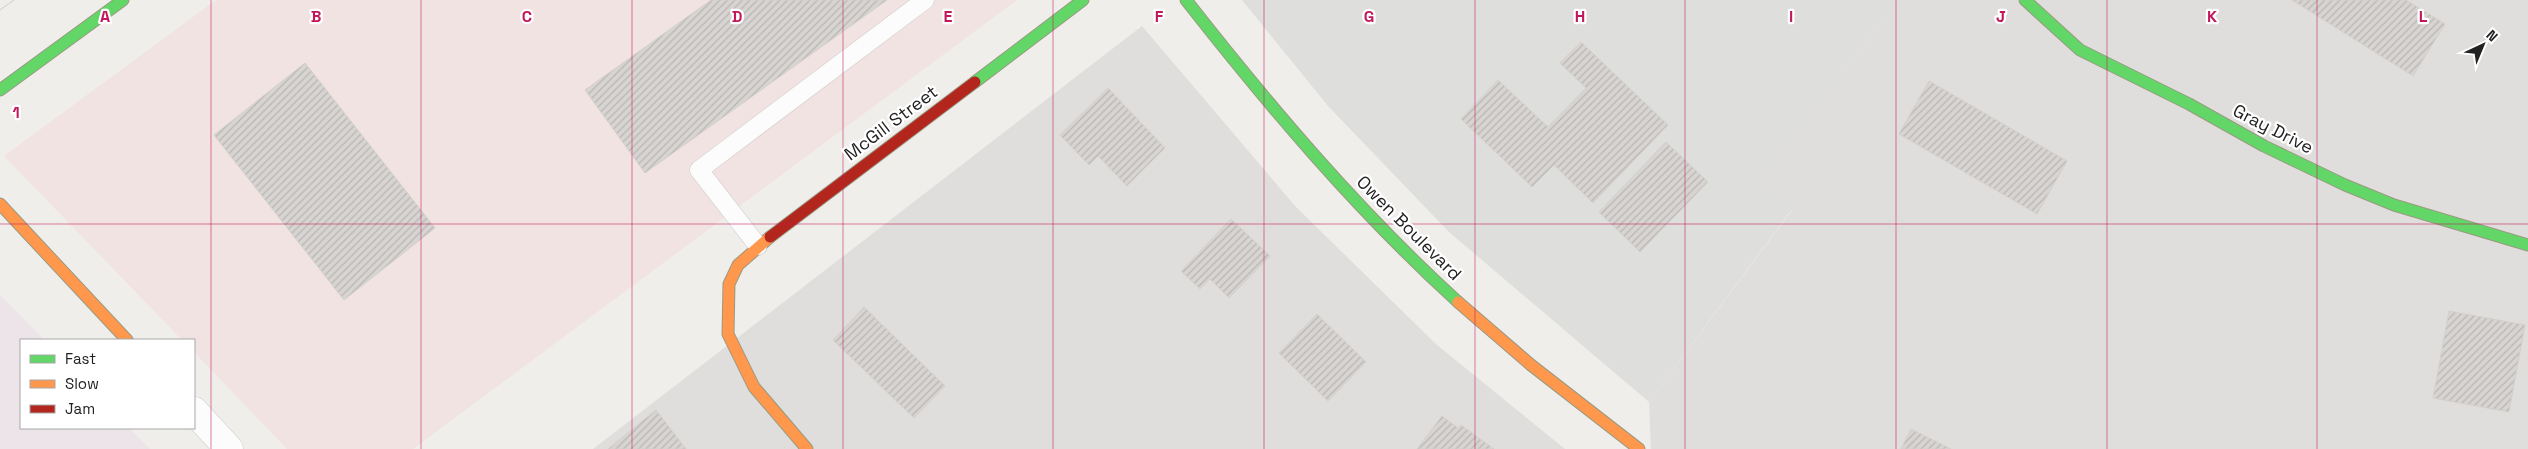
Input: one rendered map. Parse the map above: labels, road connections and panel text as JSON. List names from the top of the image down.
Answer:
{
  "streets": {
    "street": ["McGill Street", "Gray Drive", "Owen Boulevard"]
  },
  "legend": ["Fast", "Slow", "Jam"],
  "north": "top right",
  "grid": {
    "columns": [
      "A",
      "B",
      "C",
      "D",
      "E",
      "F",
      "G",
      "H",
      "I",
      "J",
      "K",
      "L"
    ],
    "rows": ["1"]
  }
}
